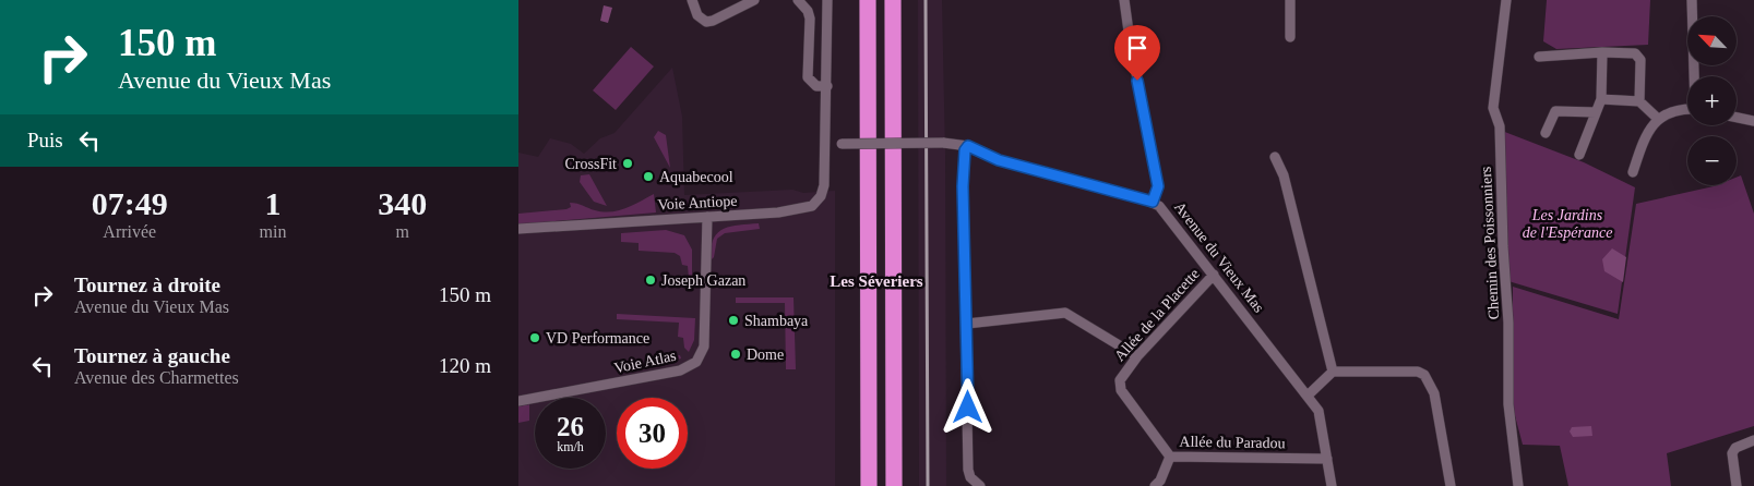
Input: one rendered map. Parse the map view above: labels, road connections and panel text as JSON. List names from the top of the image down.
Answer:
{
  "streets": {
    "street": [
      "Voie Antiope",
      "Chemin des Poissonniers",
      "Avenue du Vieux Mas",
      "Allée de la Placette",
      "Voie Atlas",
      "Allée du Paradou"
    ]
  },
  "crossings": [
    ["Voie Antiope", "Avenue du Vieux Mas"],
    ["Voie Antiope", "Voie Atlas"],
    ["Avenue du Vieux Mas", "Allée de la Placette"],
    ["Avenue du Vieux Mas", "Allée du Paradou"],
    ["Allée de la Placette", "Allée du Paradou"]
  ],
  "districts": ["Les Séveriers"],
  "parks": ["Les Jardins de l'Espérance"],
  "places": [
    "CrossFit",
    "Aquabecool",
    "Joseph Gazan",
    "Shambaya",
    "VD Performance",
    "Dome"
  ],
  "north": "top left",
  "page": {
    "turn": ["150 m", "Avenue du Vieux Mas"],
    "map_buttons": ["+", "−"],
    "then": "Puis",
    "eta": [
      "07:49",
      "Arrivée",
      "1",
      "min",
      "340",
      "m"
    ],
    "list": [
      {
        "name": "Tournez à droite",
        "note": "Avenue du Vieux Mas",
        "value": "150 m"
      },
      {
        "name": "Tournez à gauche",
        "note": "Avenue des Charmettes",
        "value": "120 m"
      }
    ],
    "speed": "26 km/h",
    "limit": "30"
  }
}
